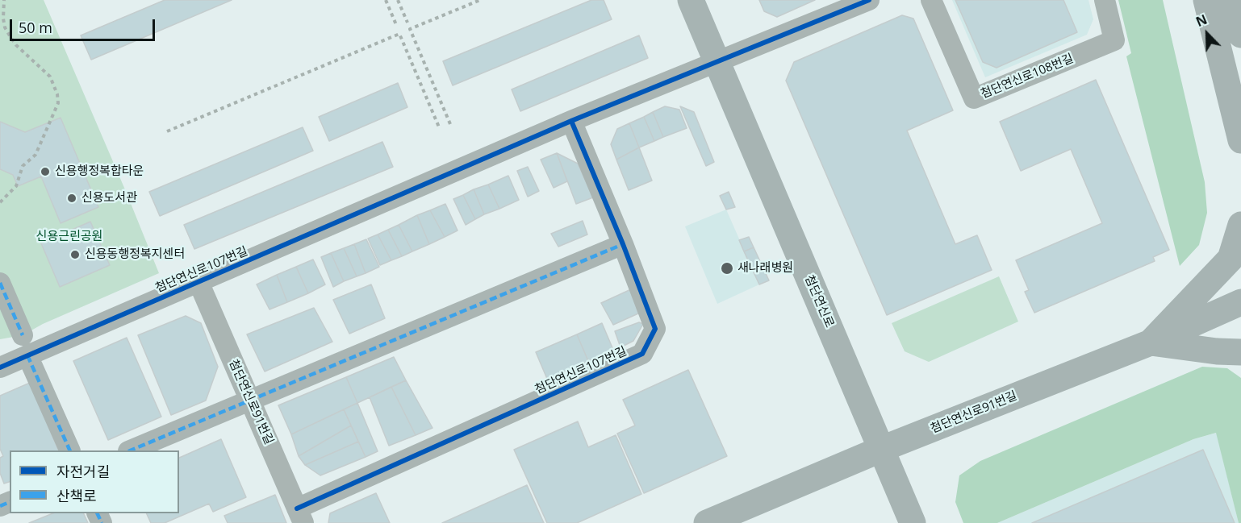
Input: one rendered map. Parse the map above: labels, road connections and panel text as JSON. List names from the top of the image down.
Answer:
{
  "streets": {
    "street": [
      "첨단연신로108번길",
      "첨단연신로107번길",
      "첨단연신로",
      "첨단연신로91번길"
    ]
  },
  "crossings": [
    ["첨단연신로107번길", "첨단연신로"],
    ["첨단연신로107번길", "첨단연신로91번길"],
    ["첨단연신로", "첨단연신로91번길"]
  ],
  "parks": ["신용근린공원"],
  "places": [
    "신용행정복합타운",
    "신용도서관",
    "신용동행정복지센터",
    "새나래병원"
  ],
  "legend": ["자전거길", "산책로"],
  "scale_bar": "50 m",
  "north": "top left"
}
